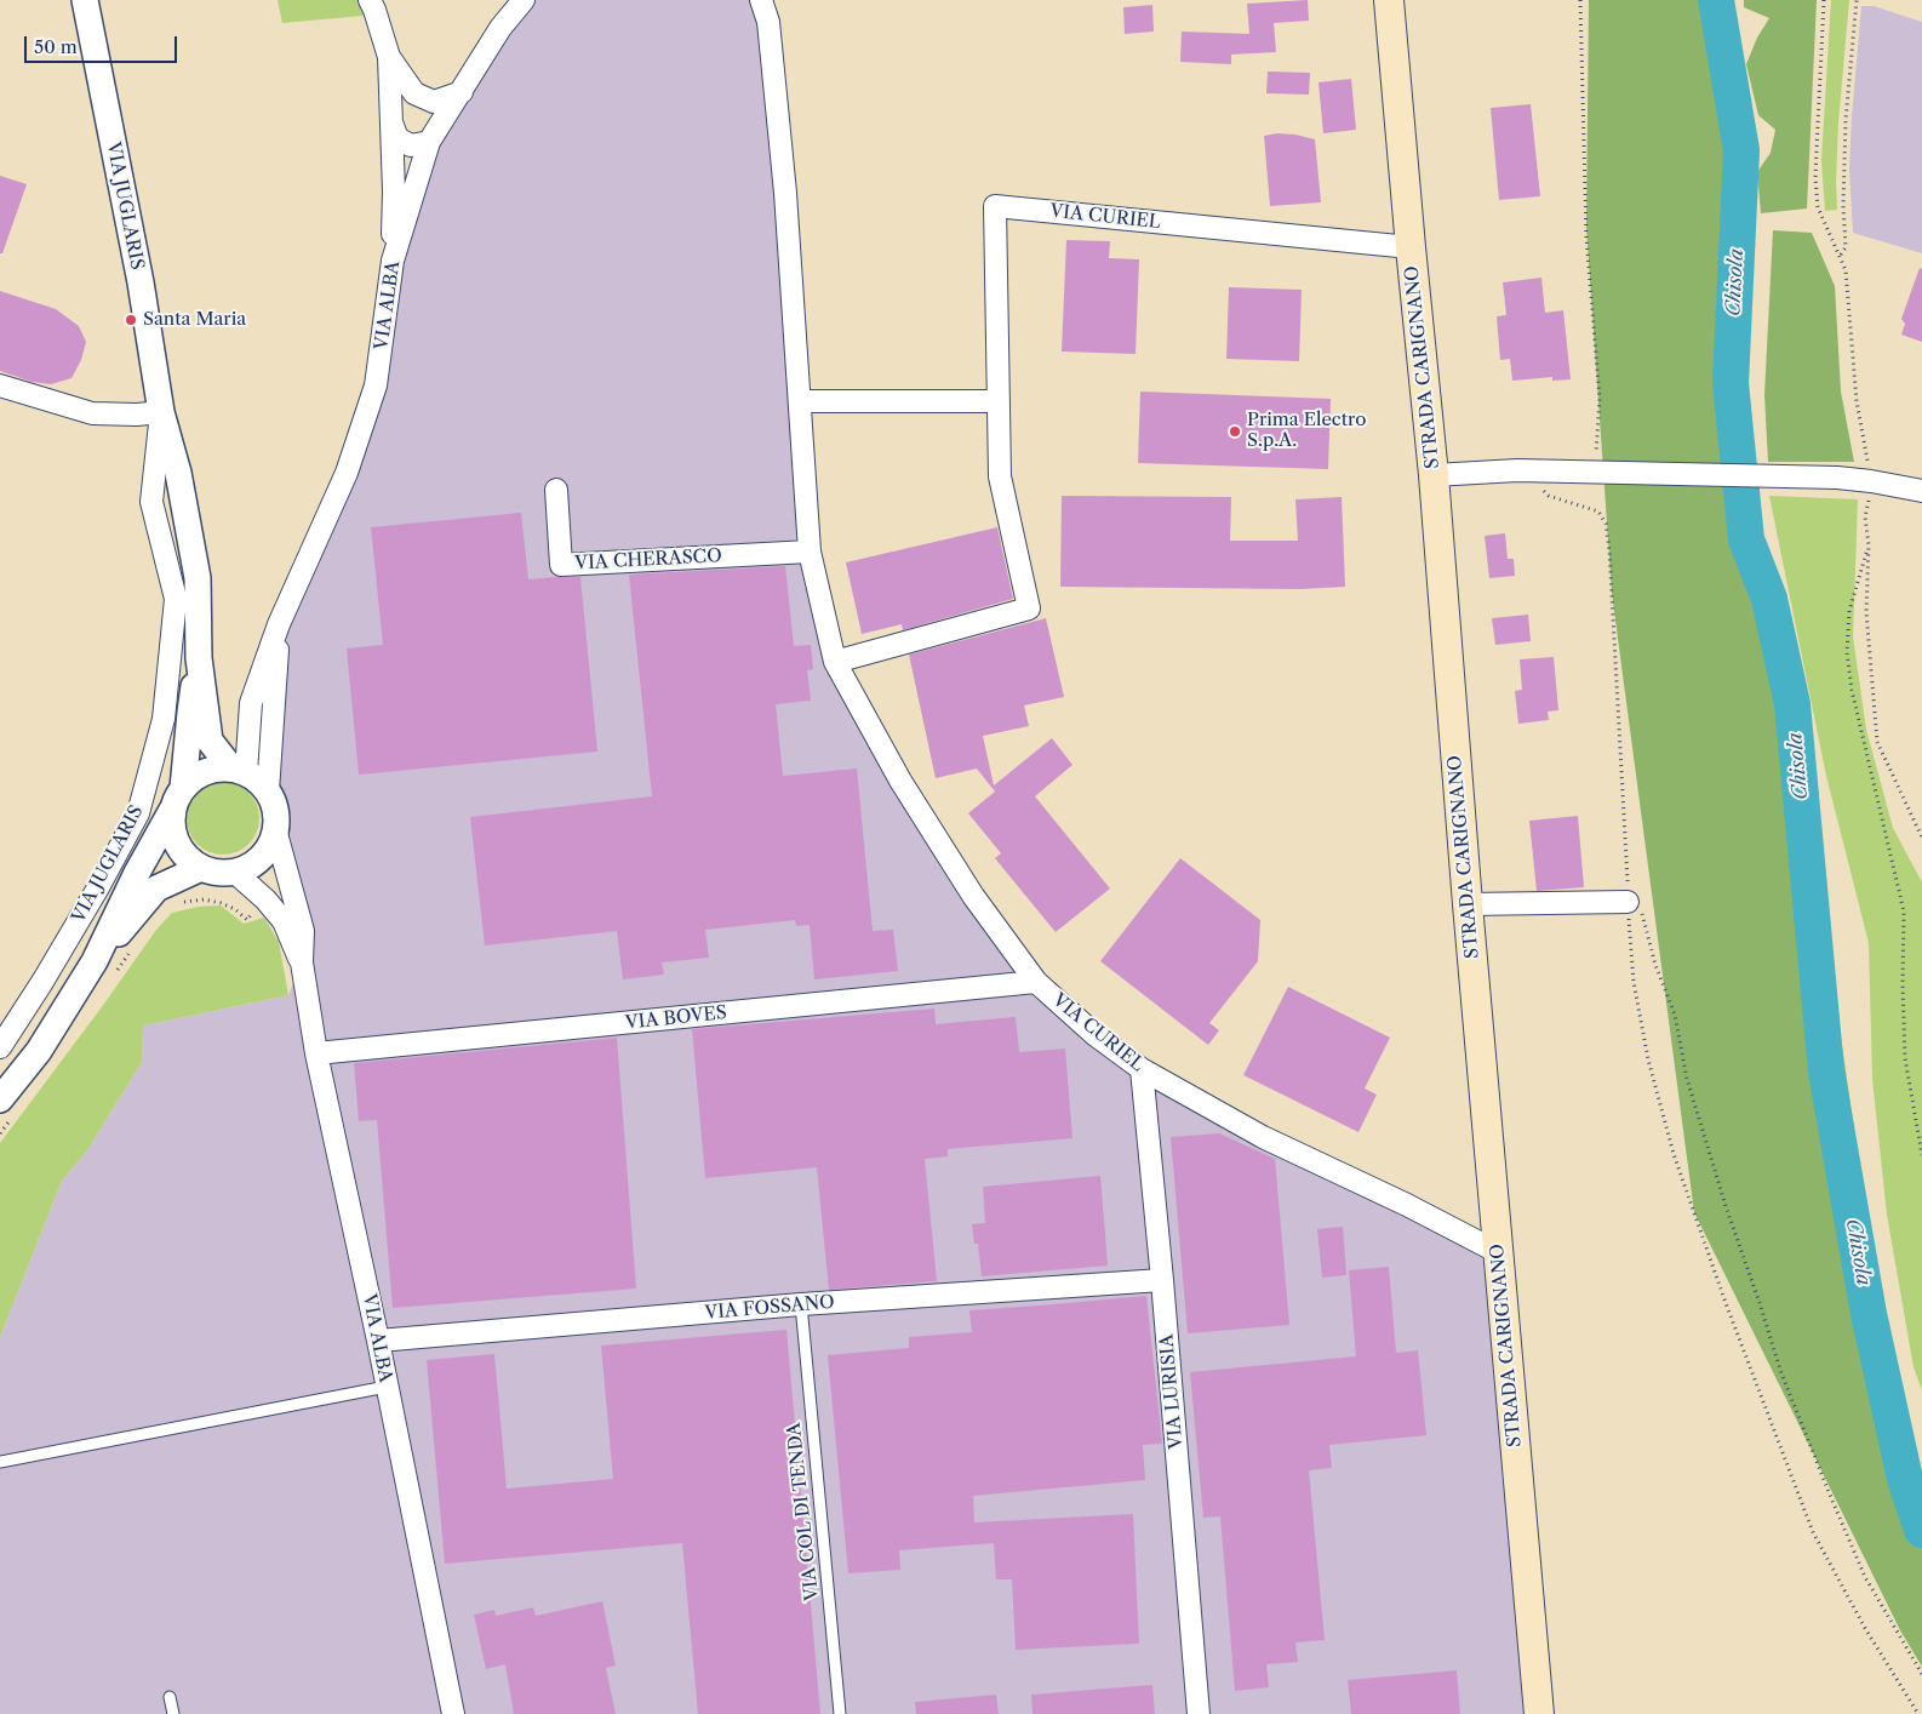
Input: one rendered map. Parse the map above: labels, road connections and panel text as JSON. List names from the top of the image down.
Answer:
{
  "streets": {
    "main road": ["STRADA CARIGNANO"],
    "street": [
      "VIA JUGLARIS",
      "VIA CURIEL",
      "VIA ALBA",
      "VIA CHERASCO",
      "VIA BOVES",
      "VIA FOSSANO",
      "VIA LURISIA"
    ],
    "lane": ["VIA COL DI TENDA"]
  },
  "crossings": [
    ["VIA JUGLARIS", "VIA ALBA"],
    ["VIA CURIEL", "STRADA CARIGNANO"],
    ["VIA CURIEL", "VIA CHERASCO"],
    ["VIA CURIEL", "VIA BOVES"],
    ["VIA CURIEL", "VIA LURISIA"],
    ["VIA ALBA", "VIA BOVES"],
    ["VIA ALBA", "VIA FOSSANO"],
    ["VIA FOSSANO", "VIA LURISIA"],
    ["VIA FOSSANO", "VIA COL DI TENDA"]
  ],
  "water": ["Chisola"],
  "places": ["Santa Maria", "Prima Electro S.p.A."],
  "scale_bar": "50 m"
}
